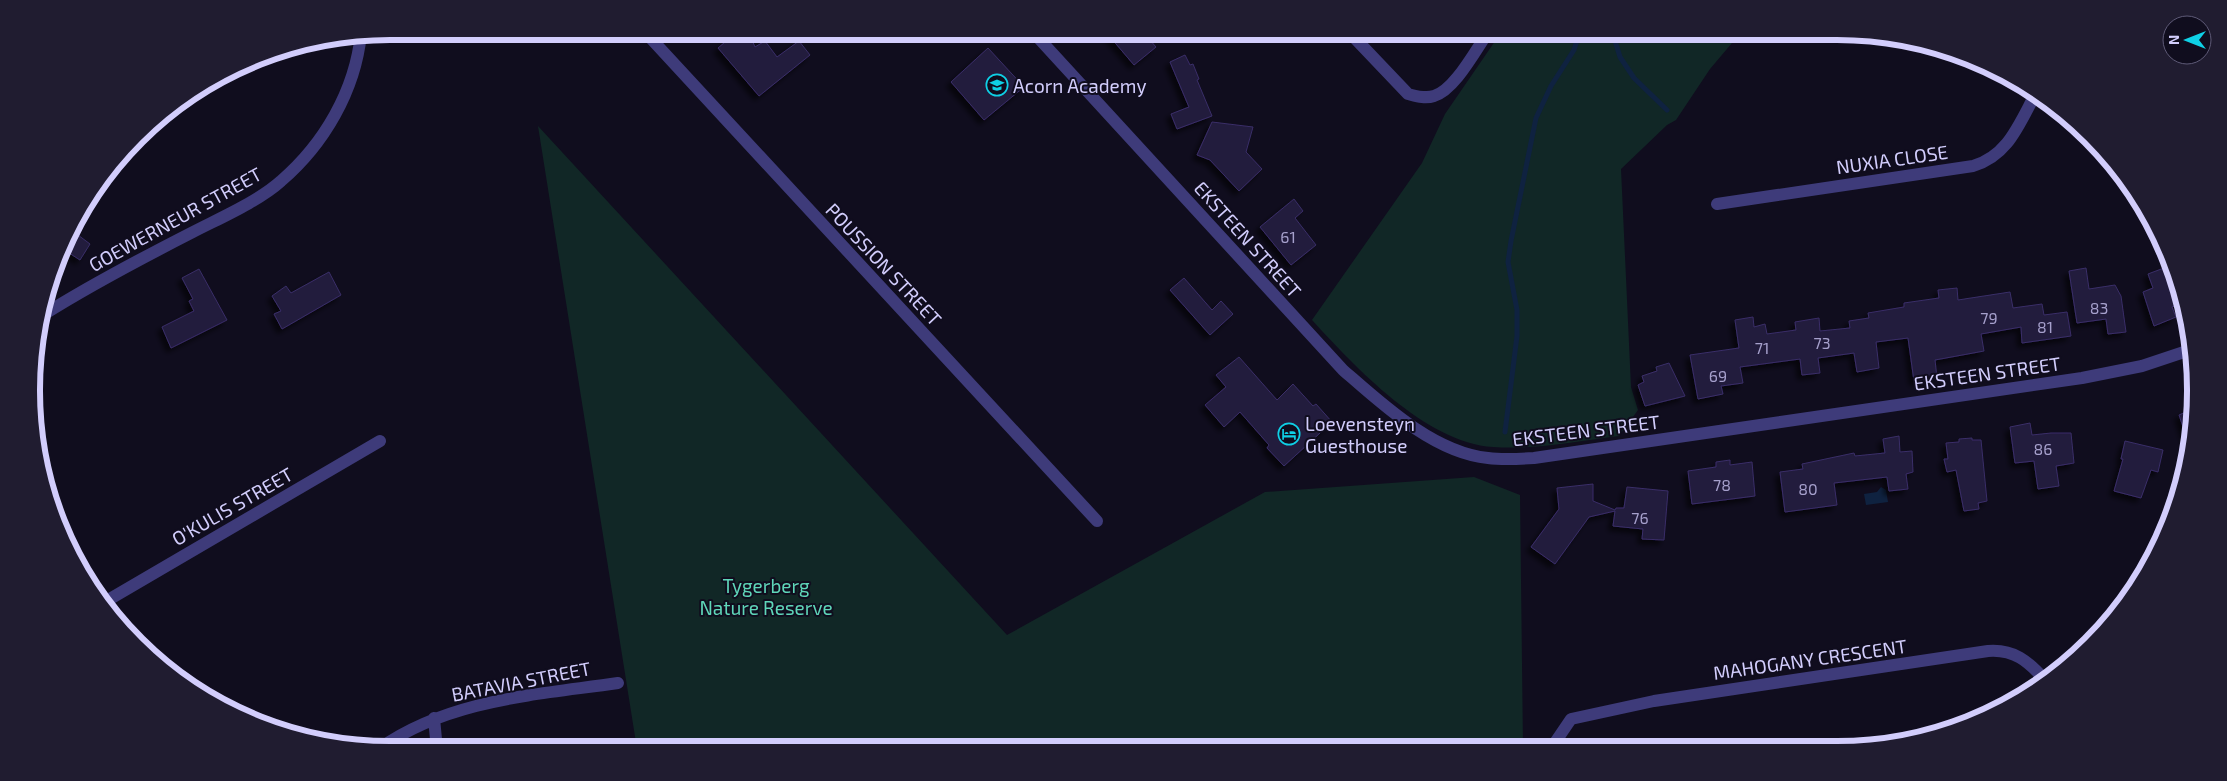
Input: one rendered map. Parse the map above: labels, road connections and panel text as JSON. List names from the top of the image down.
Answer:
{
  "streets": {
    "street": [
      "NUXIA CLOSE",
      "GOEWERNEUR STREET",
      "EKSTEEN STREET",
      "POUSSION STREET",
      "O'KULIS STREET",
      "MAHOGANY CRESCENT",
      "BATAVIA STREET"
    ]
  },
  "parks": ["Tygerberg Nature Reserve"],
  "places": {
    "school or university": ["Acorn Academy"],
    "hotel": ["Loevensteyn Guesthouse"]
  },
  "house_numbers": [
    "61",
    "83",
    "79",
    "81",
    "73",
    "71",
    "69",
    "86",
    "78",
    "80",
    "76"
  ],
  "north": "left"
}
